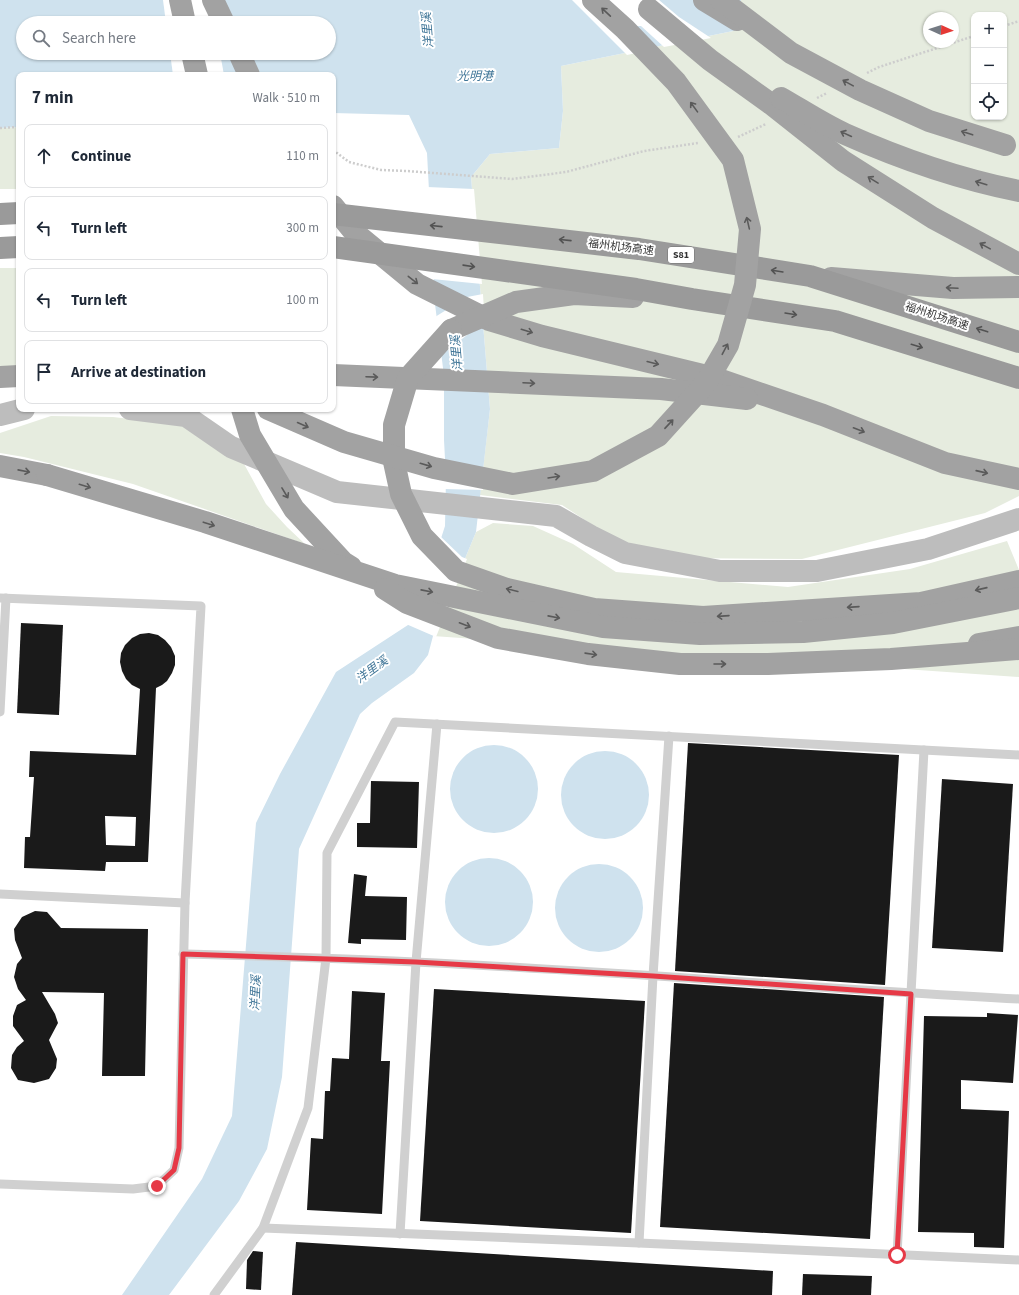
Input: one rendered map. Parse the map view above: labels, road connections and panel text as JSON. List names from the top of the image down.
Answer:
{
  "streets": {
    "highway": ["福州机场高速", "S81"]
  },
  "water": ["洋里溪", "光明港"],
  "north": "right",
  "page": {
    "map_buttons": ["+", "−"],
    "search": "Search here",
    "heading": ["7 min", "Walk · 510 m"],
    "list": [
      ["Continue", "110 m"],
      ["Turn left", "300 m"],
      ["Turn left", "100 m"],
      "Arrive at destination"
    ]
  }
}
